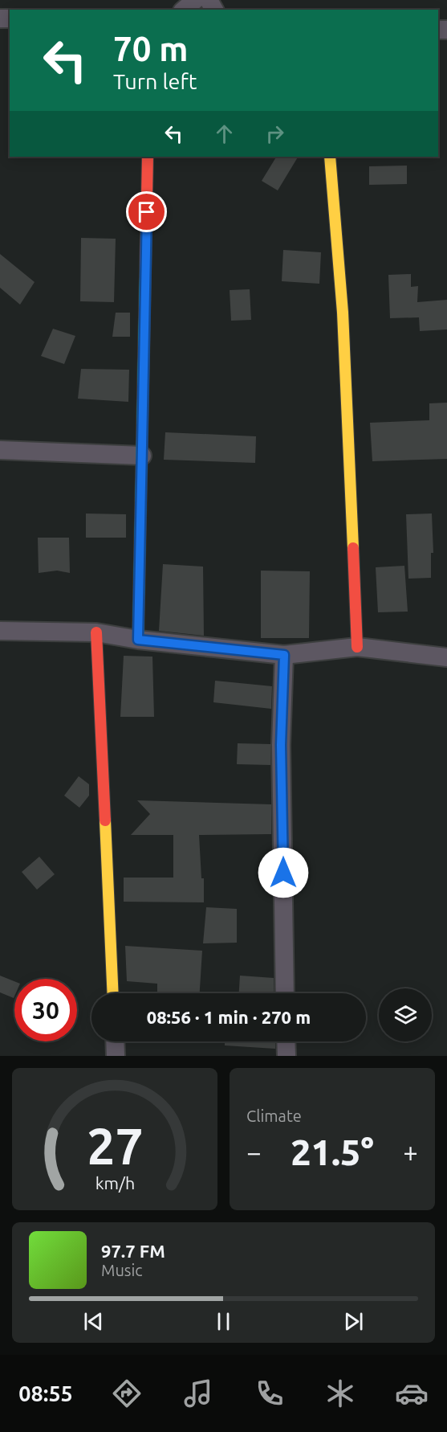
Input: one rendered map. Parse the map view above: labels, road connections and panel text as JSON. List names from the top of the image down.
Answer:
{
  "page": {
    "turn": ["70 m", "Turn left"],
    "limit": "30",
    "trip": "08:56 · 1 min · 270 m",
    "tile": "Climate",
    "heat": ["−", "21.5°", "+"],
    "song": ["97.7 FM", "Music"],
    "tabs": "08:55",
    "gauge": ["27", "km/h"]
  }
}
